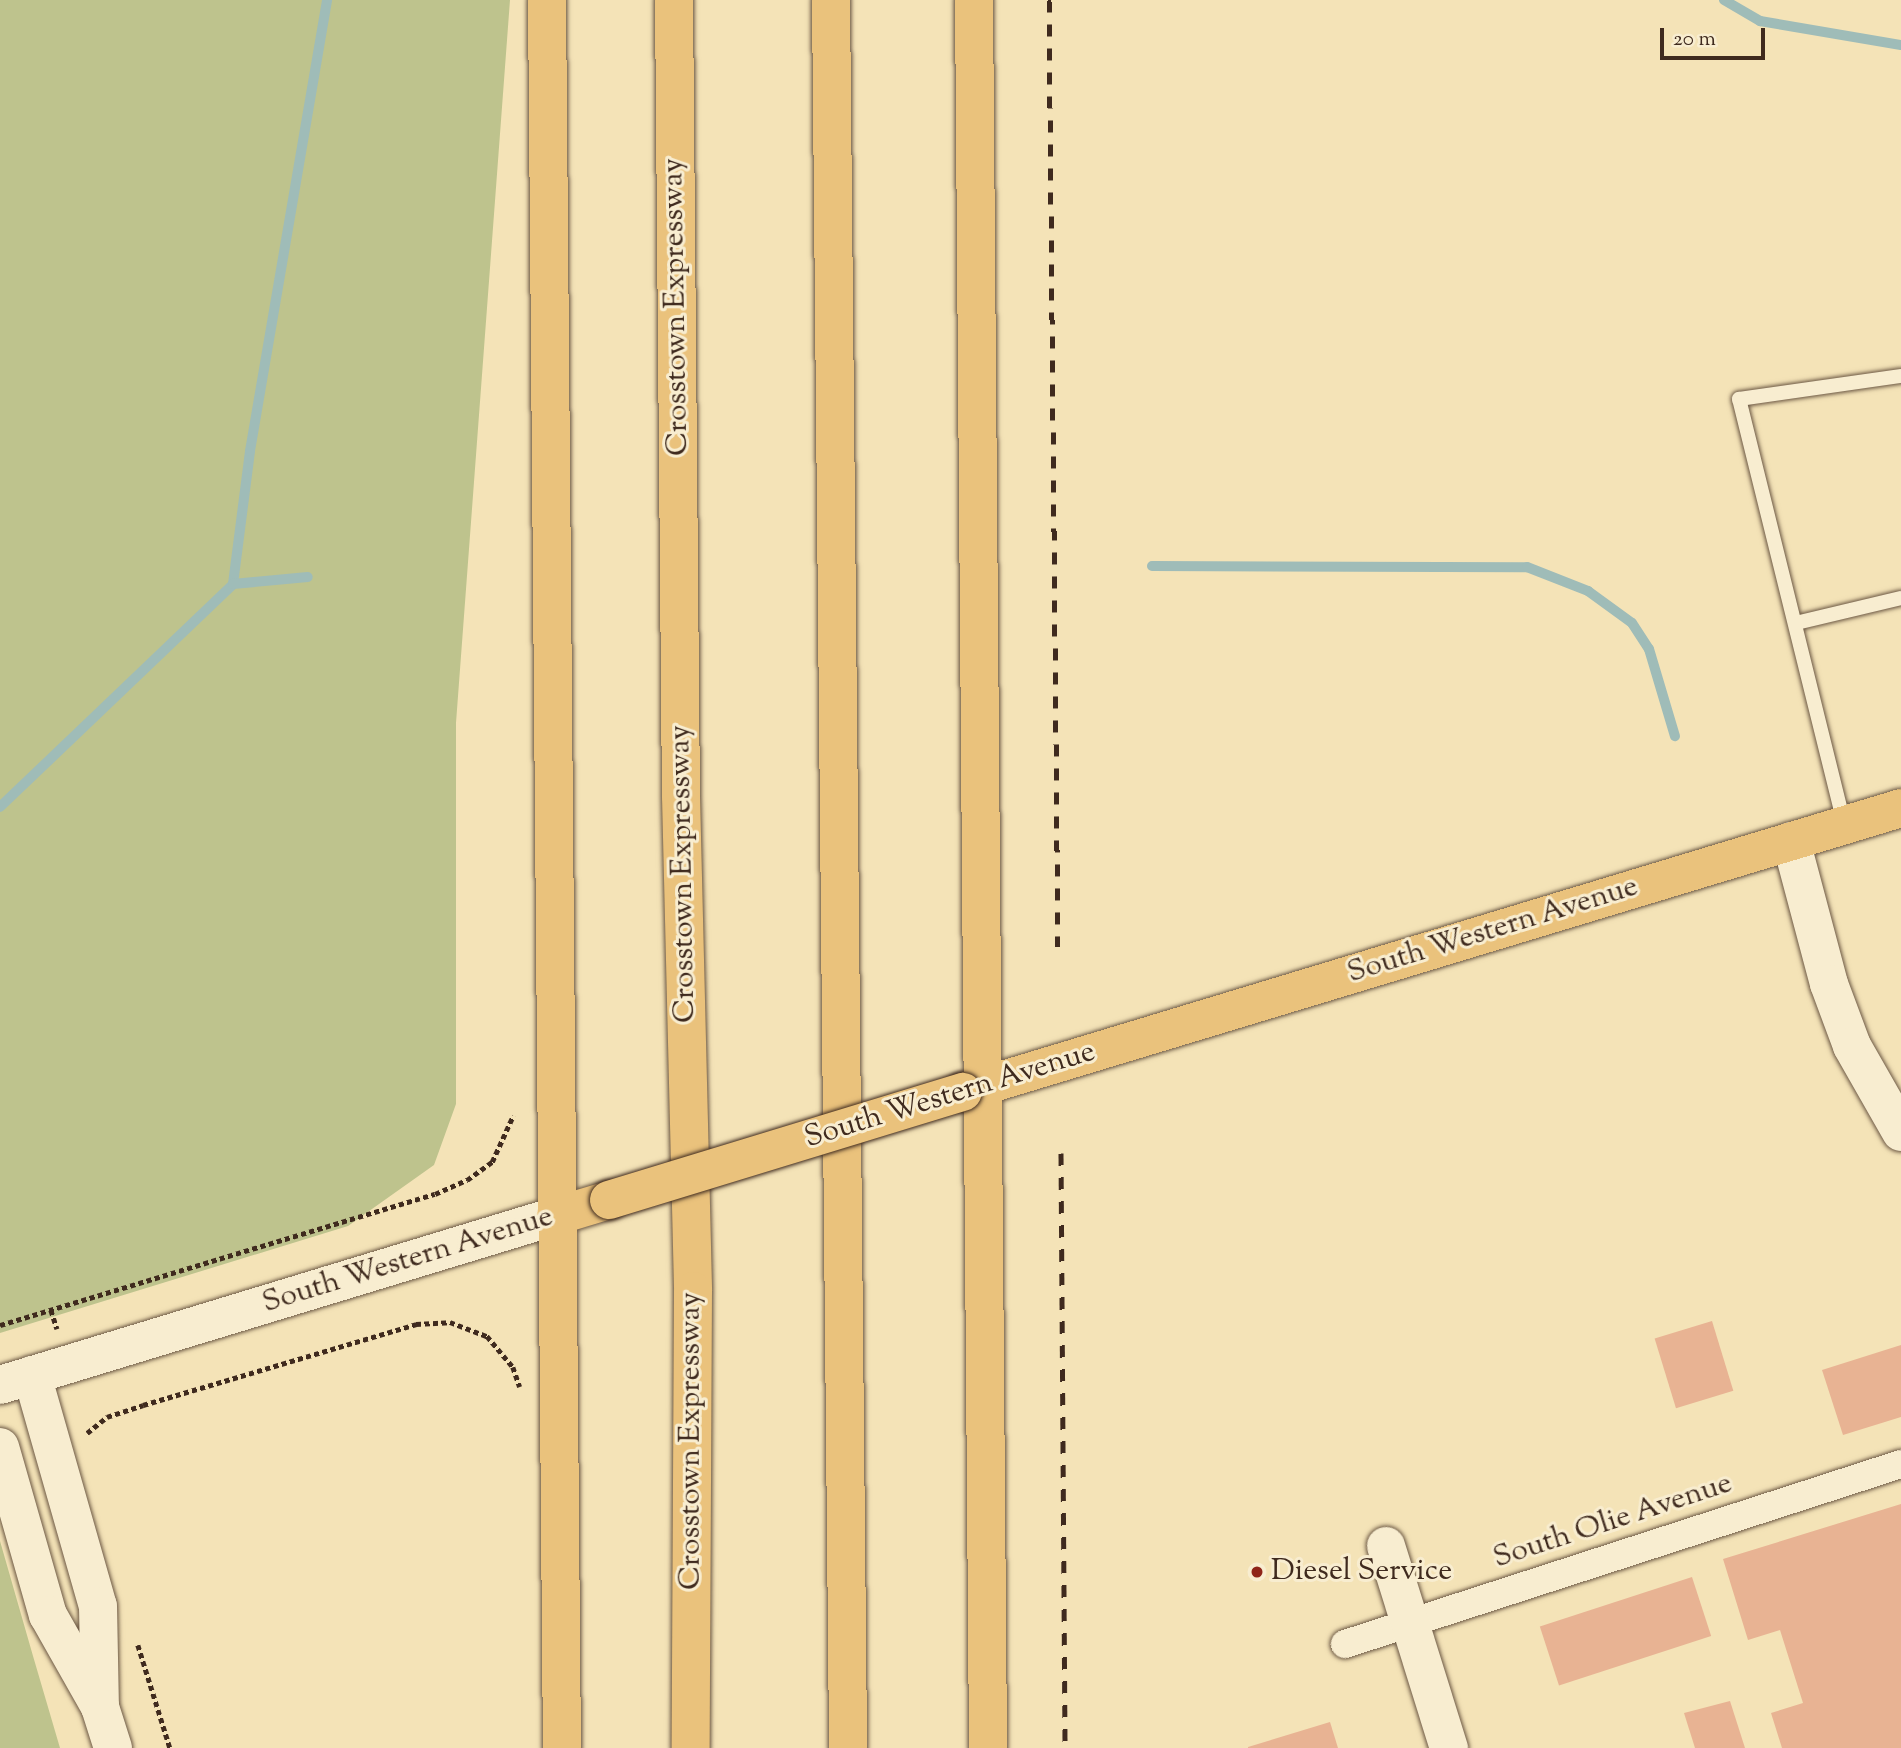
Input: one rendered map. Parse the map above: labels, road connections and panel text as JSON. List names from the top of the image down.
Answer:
{
  "streets": {
    "main road": ["Crosstown Expressway", "South Western Avenue"],
    "street": ["South Olie Avenue"]
  },
  "places": ["Diesel Service"],
  "scale_bar": "20 m"
}
